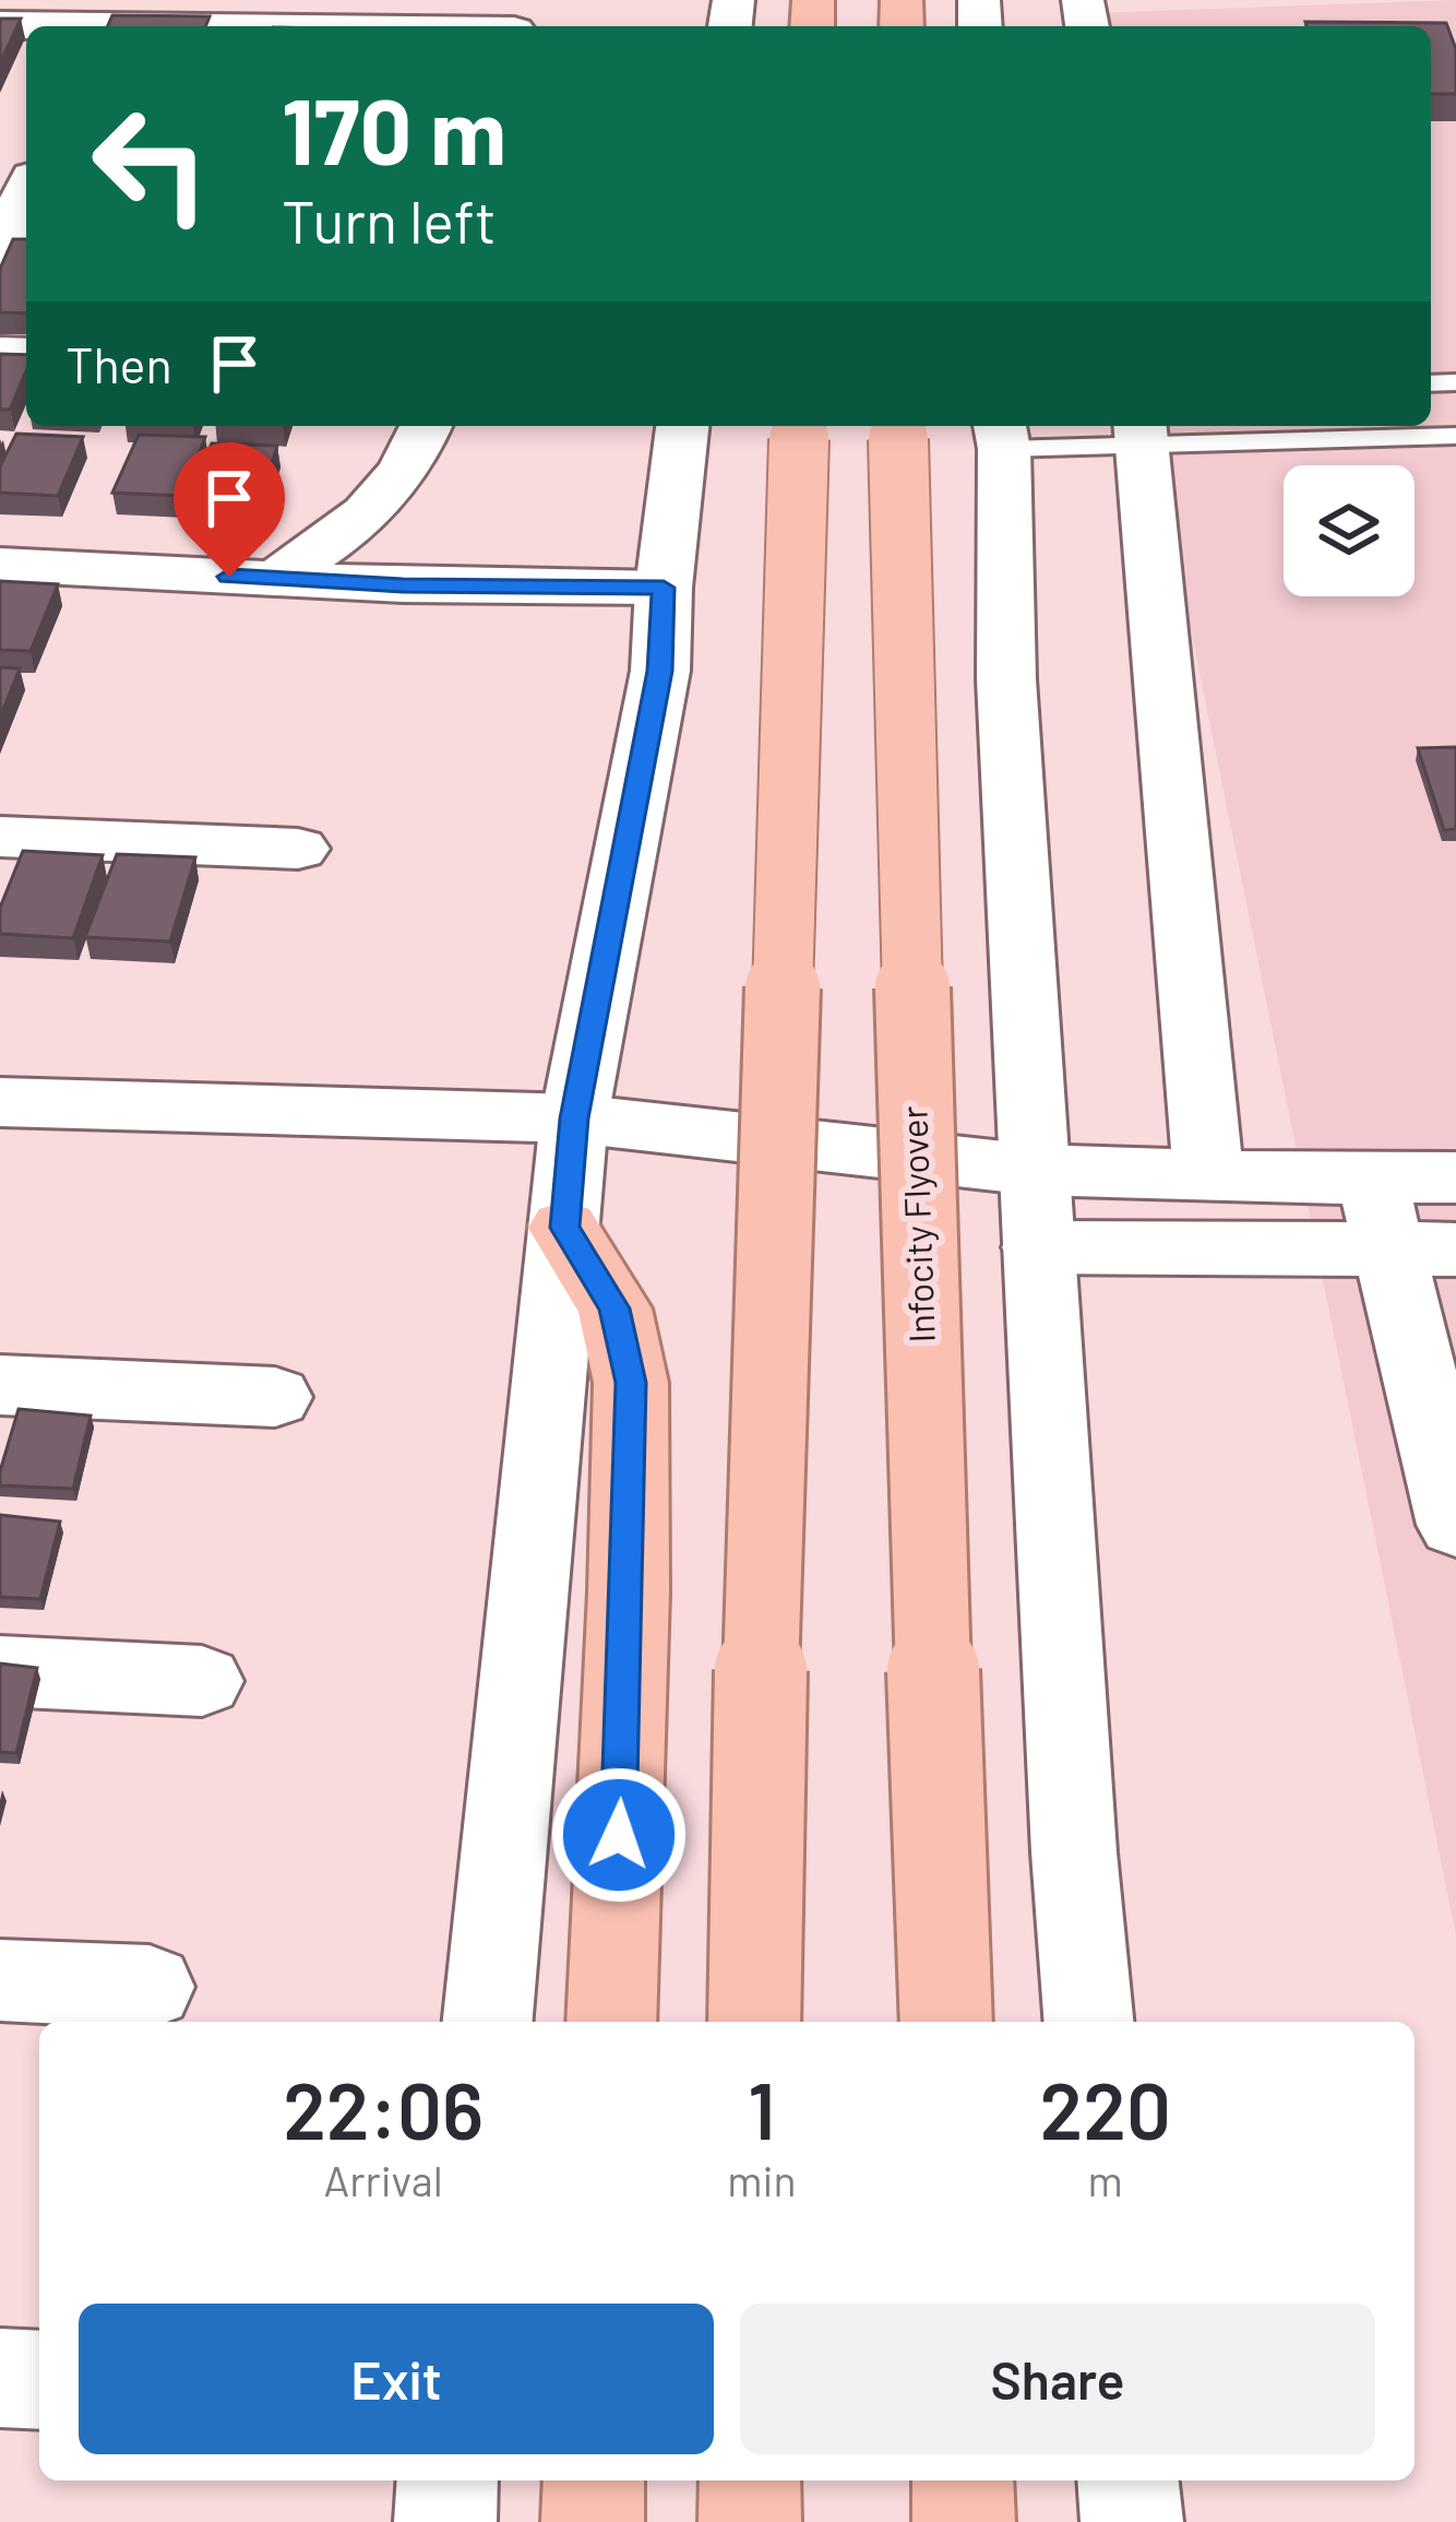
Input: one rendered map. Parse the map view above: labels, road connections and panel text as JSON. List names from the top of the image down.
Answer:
{
  "streets": {
    "highway": ["Infocity Flyover"]
  },
  "page": {
    "turn": ["170 m", "Turn left"],
    "then": "Then",
    "eta": [
      "22:06",
      "Arrival",
      "1",
      "min",
      "220",
      "m"
    ],
    "buttons": ["Exit", "Share"]
  }
}
